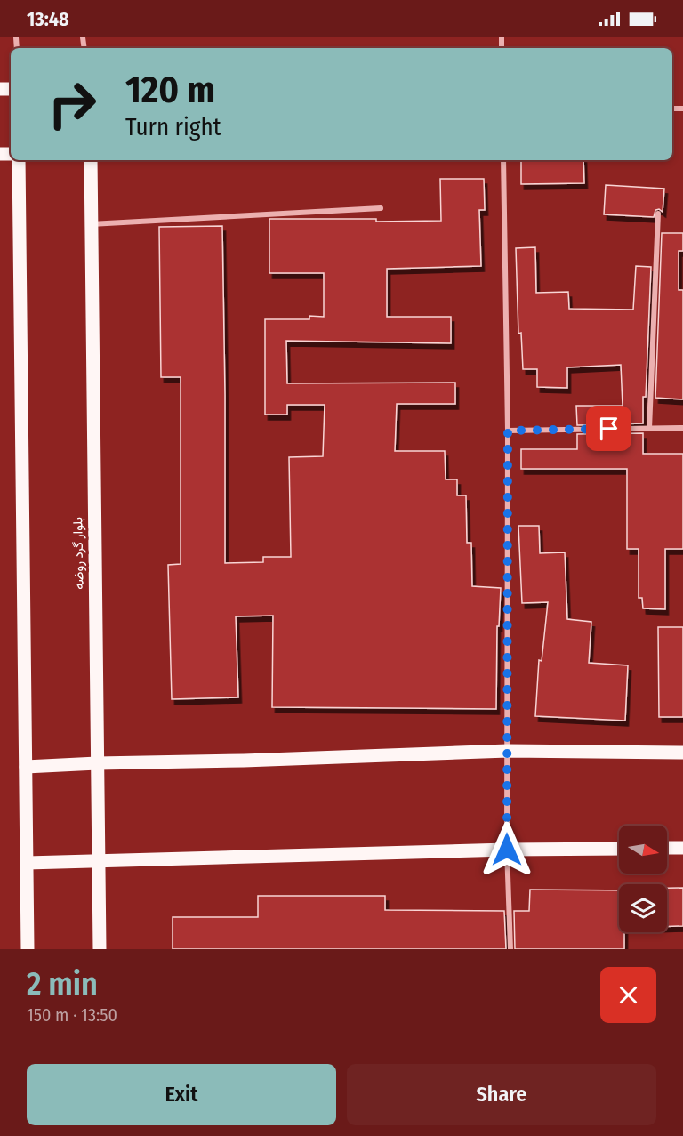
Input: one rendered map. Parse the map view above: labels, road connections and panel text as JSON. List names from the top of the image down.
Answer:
{
  "streets": {
    "main road": ["بلوار گرد روضه"]
  },
  "north": "right",
  "page": {
    "status": "13:48",
    "turn": ["120 m", "Turn right"],
    "heading": ["2 min", "150 m · 13:50"],
    "buttons": ["Exit", "Share"]
  }
}
